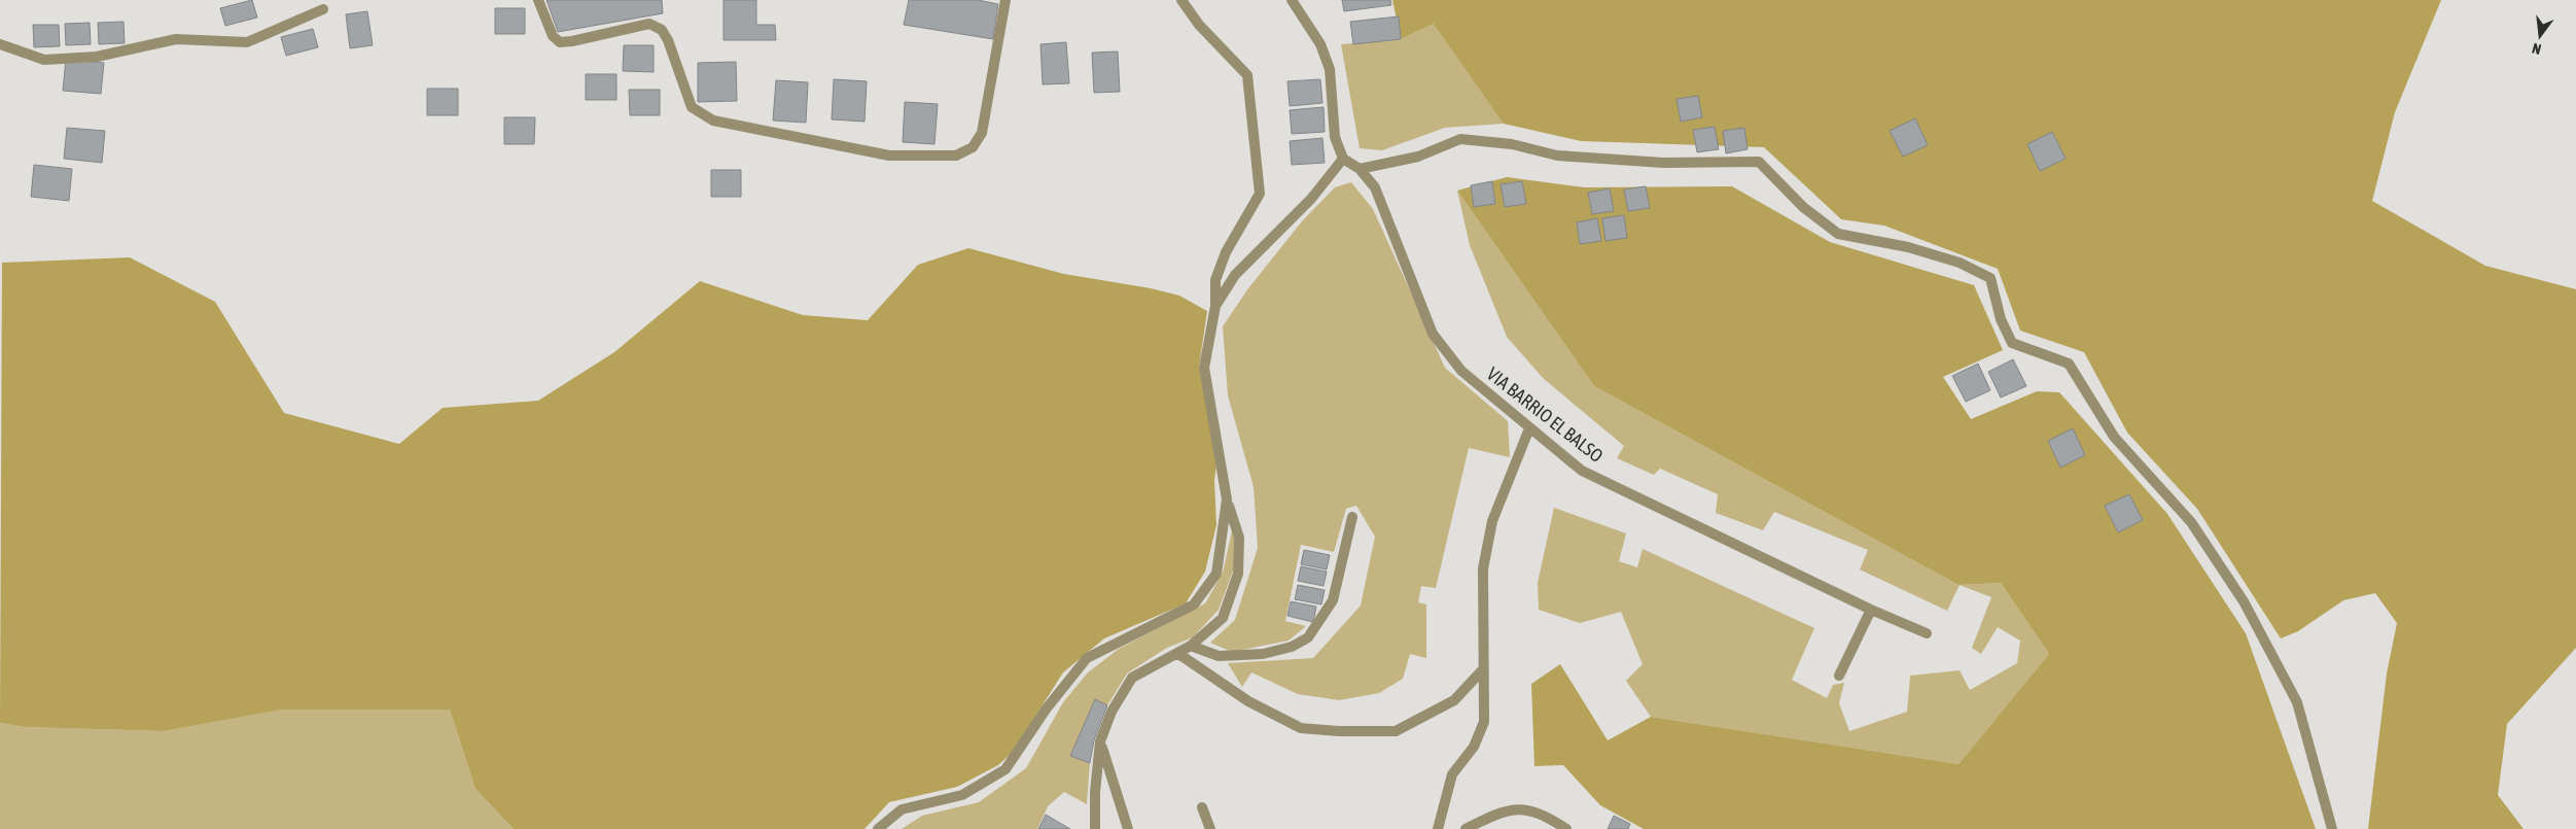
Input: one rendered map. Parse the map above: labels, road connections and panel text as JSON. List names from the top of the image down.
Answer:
{
  "streets": {
    "street": ["VIA BARRIO EL BALSO"]
  },
  "north": "bottom"
}
